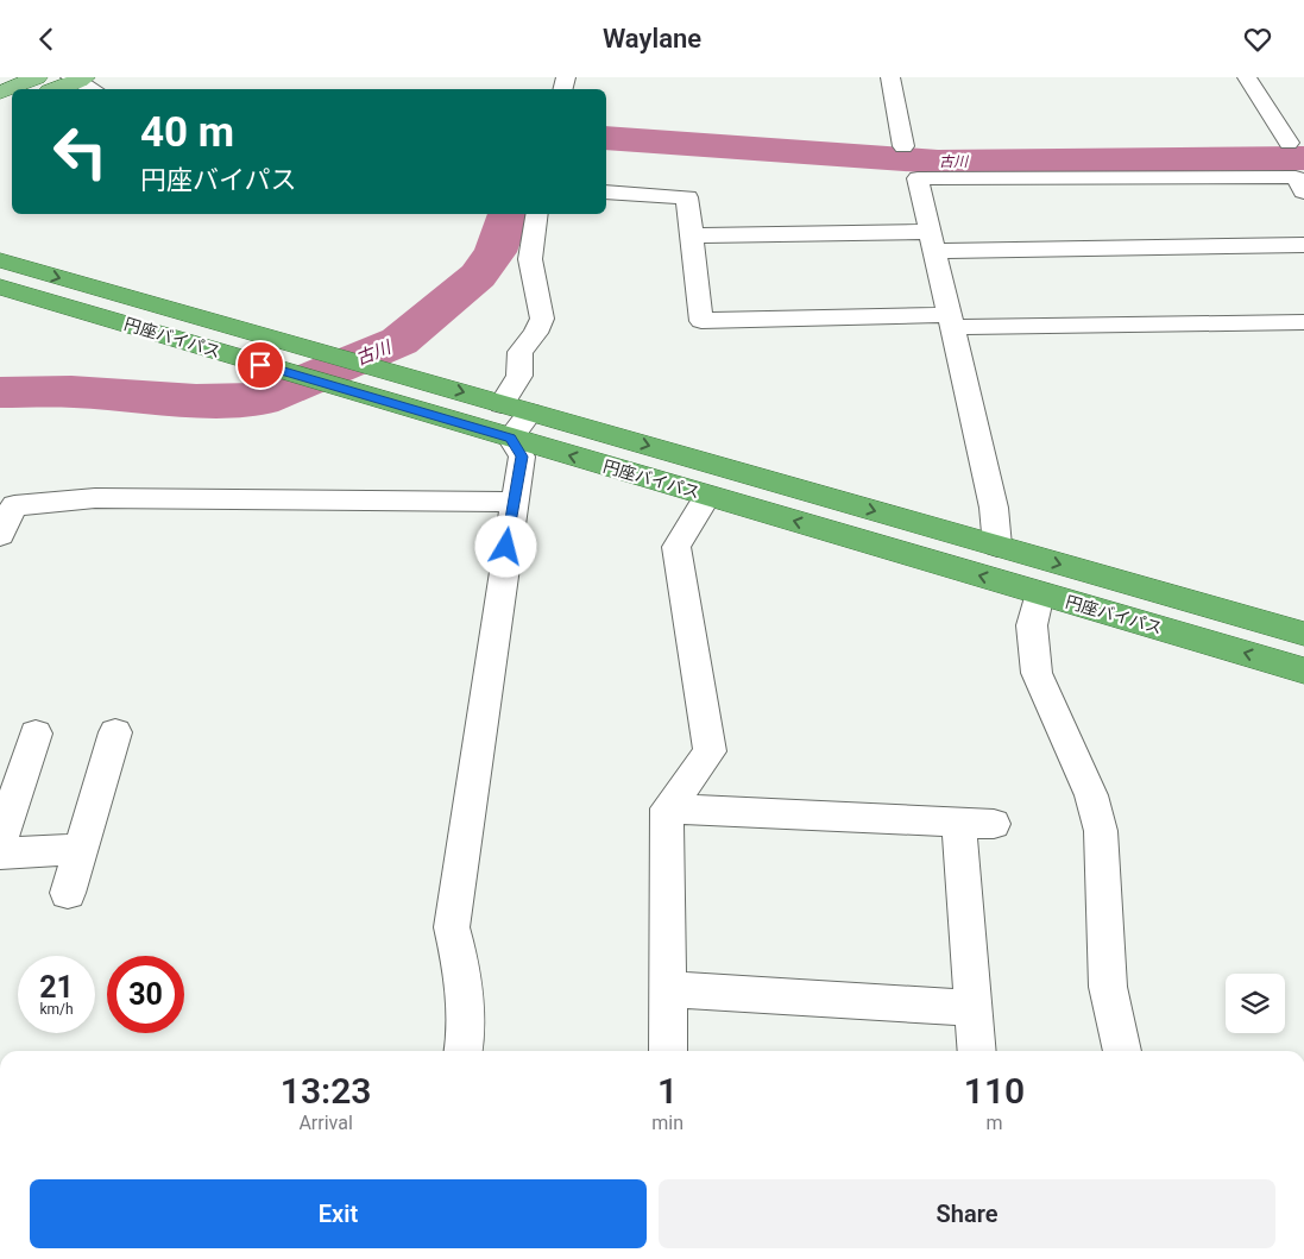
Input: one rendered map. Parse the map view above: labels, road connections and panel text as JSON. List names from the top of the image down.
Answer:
{
  "streets": {
    "highway": ["円座バイパス"]
  },
  "water": ["古川"],
  "page": {
    "header": "Waylane",
    "turn": ["40 m", "円座バイパス"],
    "speed": "21 km/h",
    "limit": "30",
    "eta": [
      "13:23",
      "Arrival",
      "1",
      "min",
      "110",
      "m"
    ],
    "buttons": ["Exit", "Share"]
  }
}
